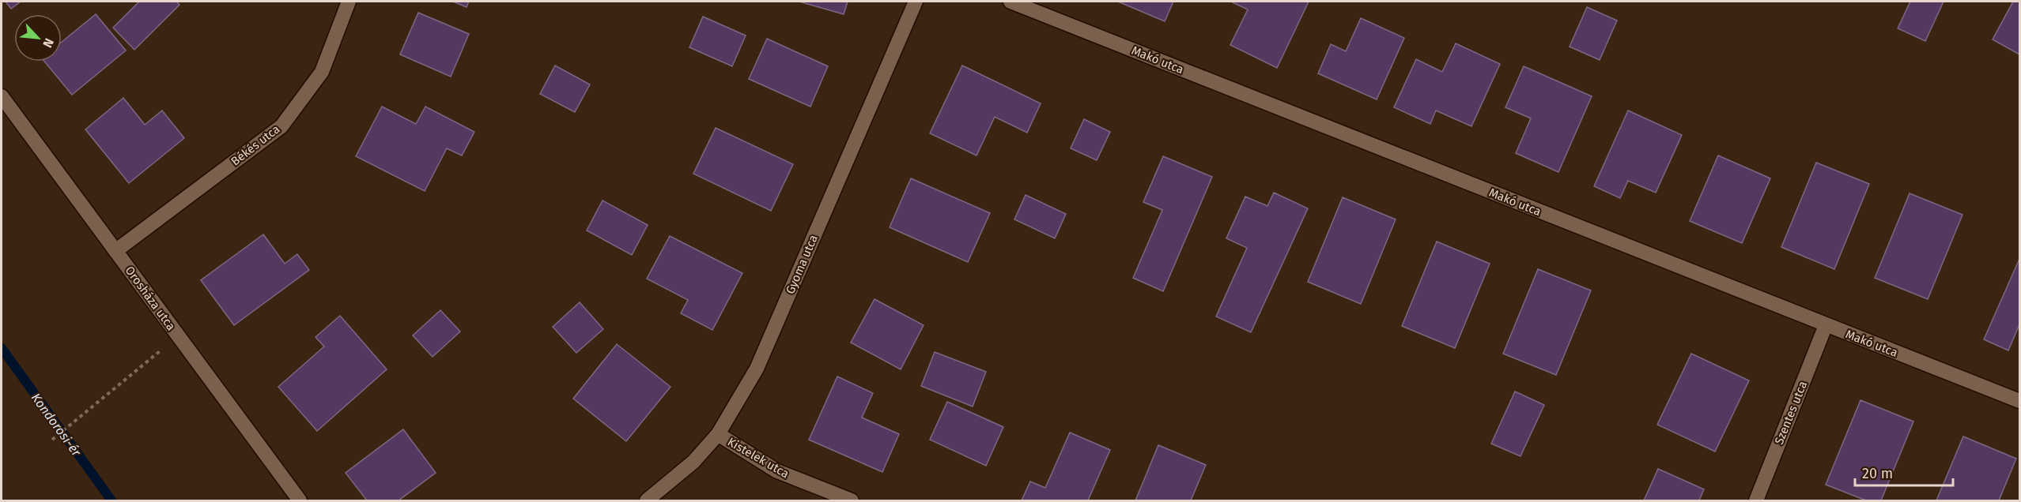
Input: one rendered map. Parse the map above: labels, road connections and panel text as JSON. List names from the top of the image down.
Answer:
{
  "streets": {
    "street": [
      "Makó utca",
      "Békés utca",
      "Gyoma utca",
      "Orosháza utca",
      "Szentes utca",
      "Kistelek utca"
    ]
  },
  "crossings": [
    ["Makó utca", "Szentes utca"],
    ["Békés utca", "Orosháza utca"],
    ["Gyoma utca", "Kistelek utca"]
  ],
  "water": ["Kondorosi-ér"],
  "scale_bar": "20 m",
  "north": "bottom right"
}
